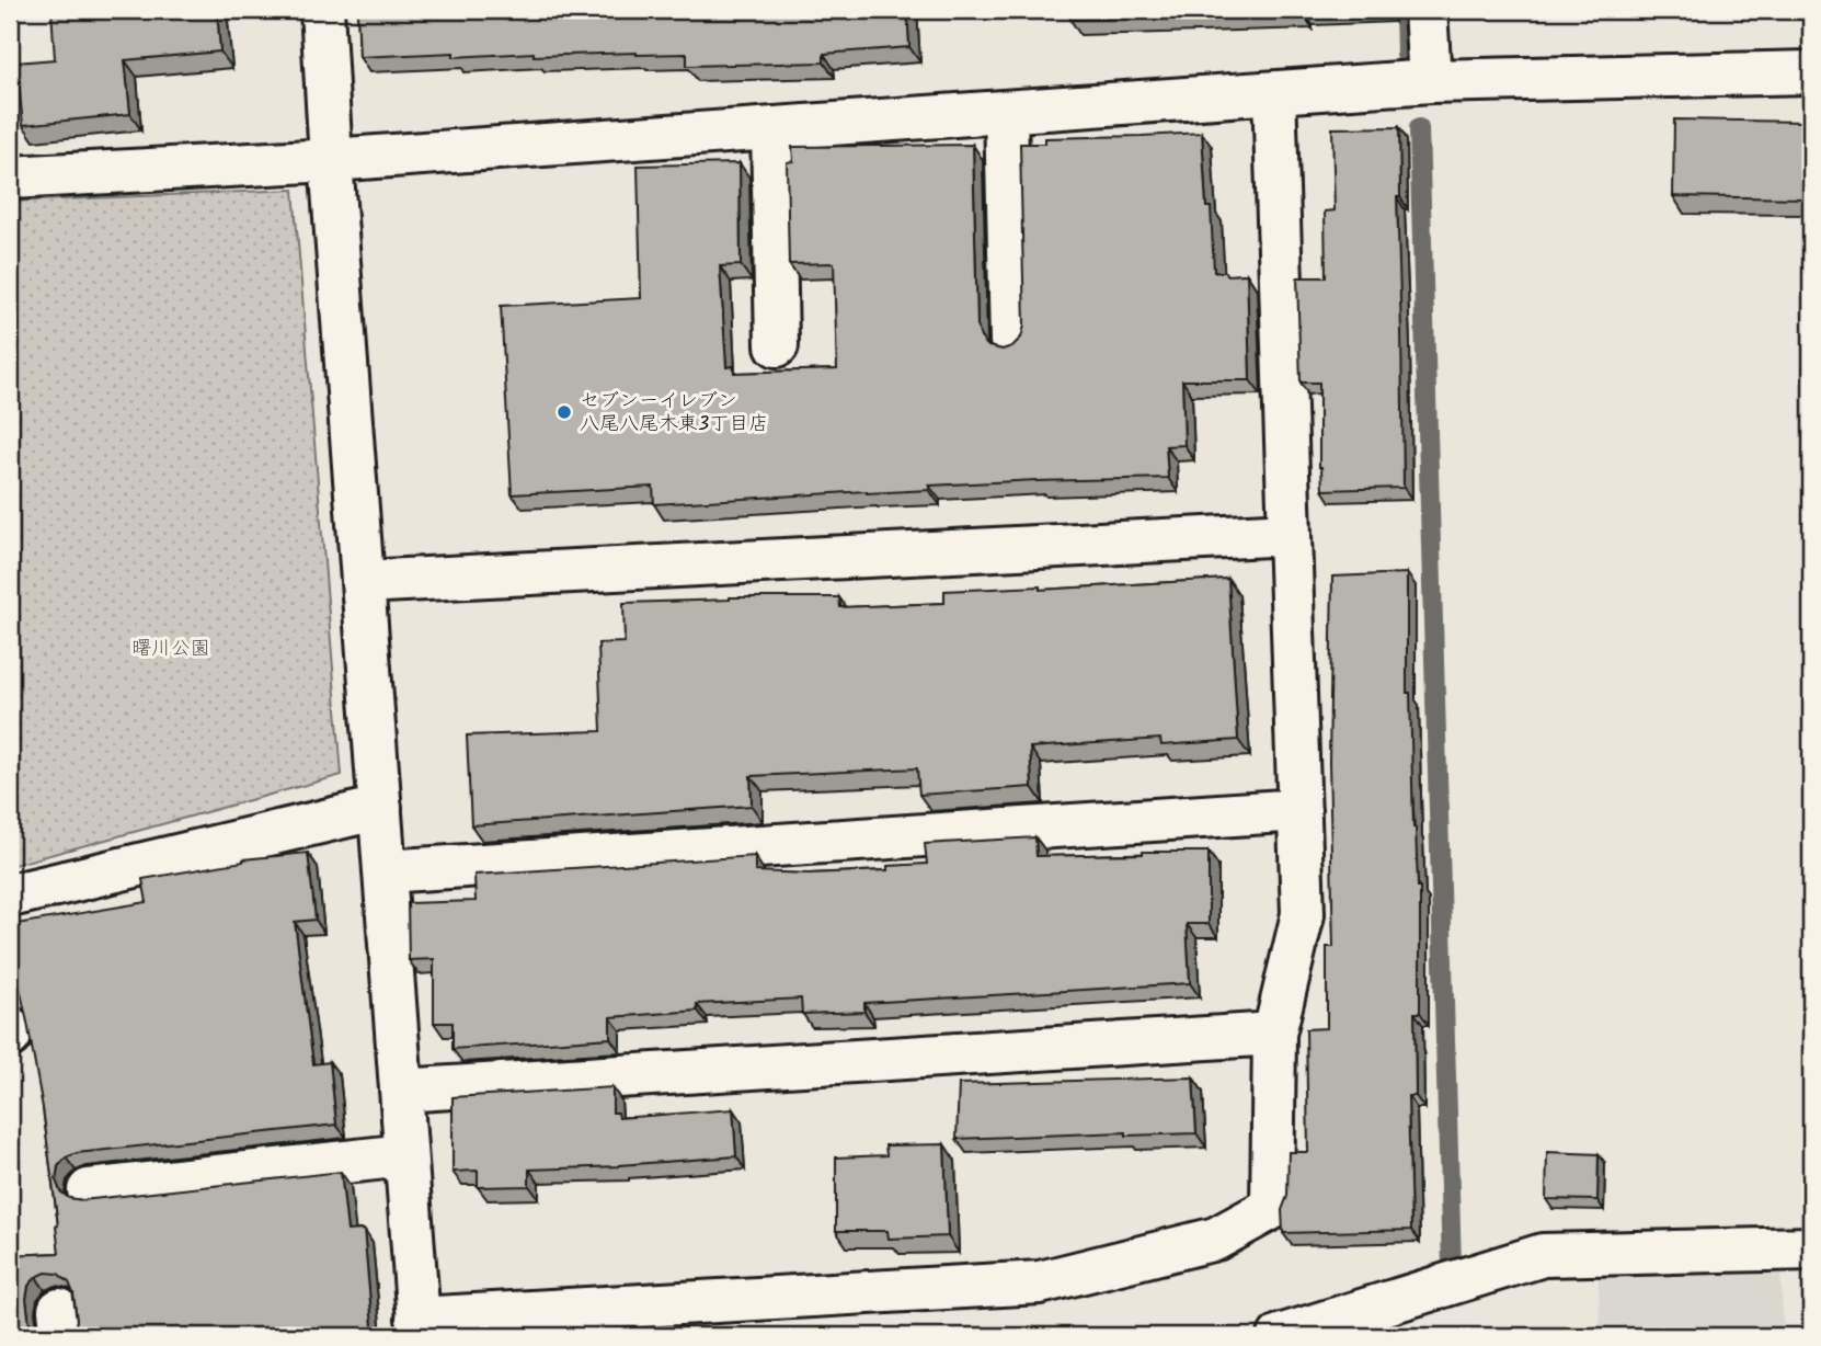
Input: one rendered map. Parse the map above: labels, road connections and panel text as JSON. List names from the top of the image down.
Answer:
{
  "parks": ["曙川公園"],
  "places": ["セブンーイレブン 八尾八尾木東3丁目店"]
}
